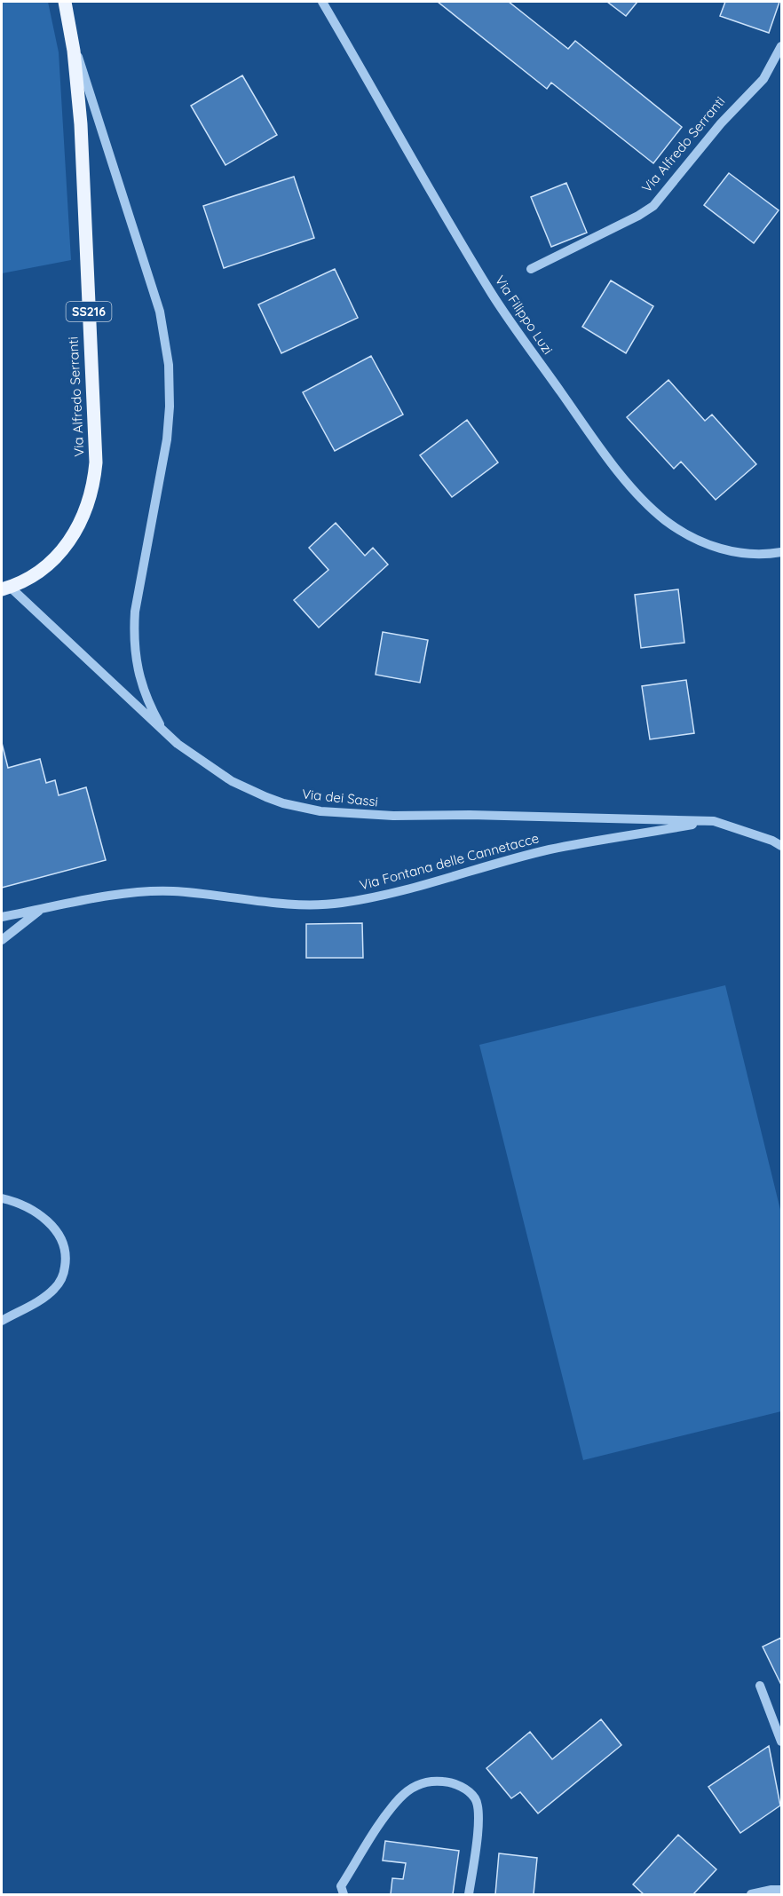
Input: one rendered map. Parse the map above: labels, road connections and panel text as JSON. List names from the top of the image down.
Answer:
{
  "streets": {
    "main road": ["Via Alfredo Serranti", "SS216"],
    "street": ["Via Filippo Luzi", "Via dei Sassi", "Via Fontana delle Cannetacce"]
  },
  "crossings": [
    ["Via Alfredo Serranti", "Via dei Sassi"],
    ["Via dei Sassi", "Via Fontana delle Cannetacce"]
  ]
}
